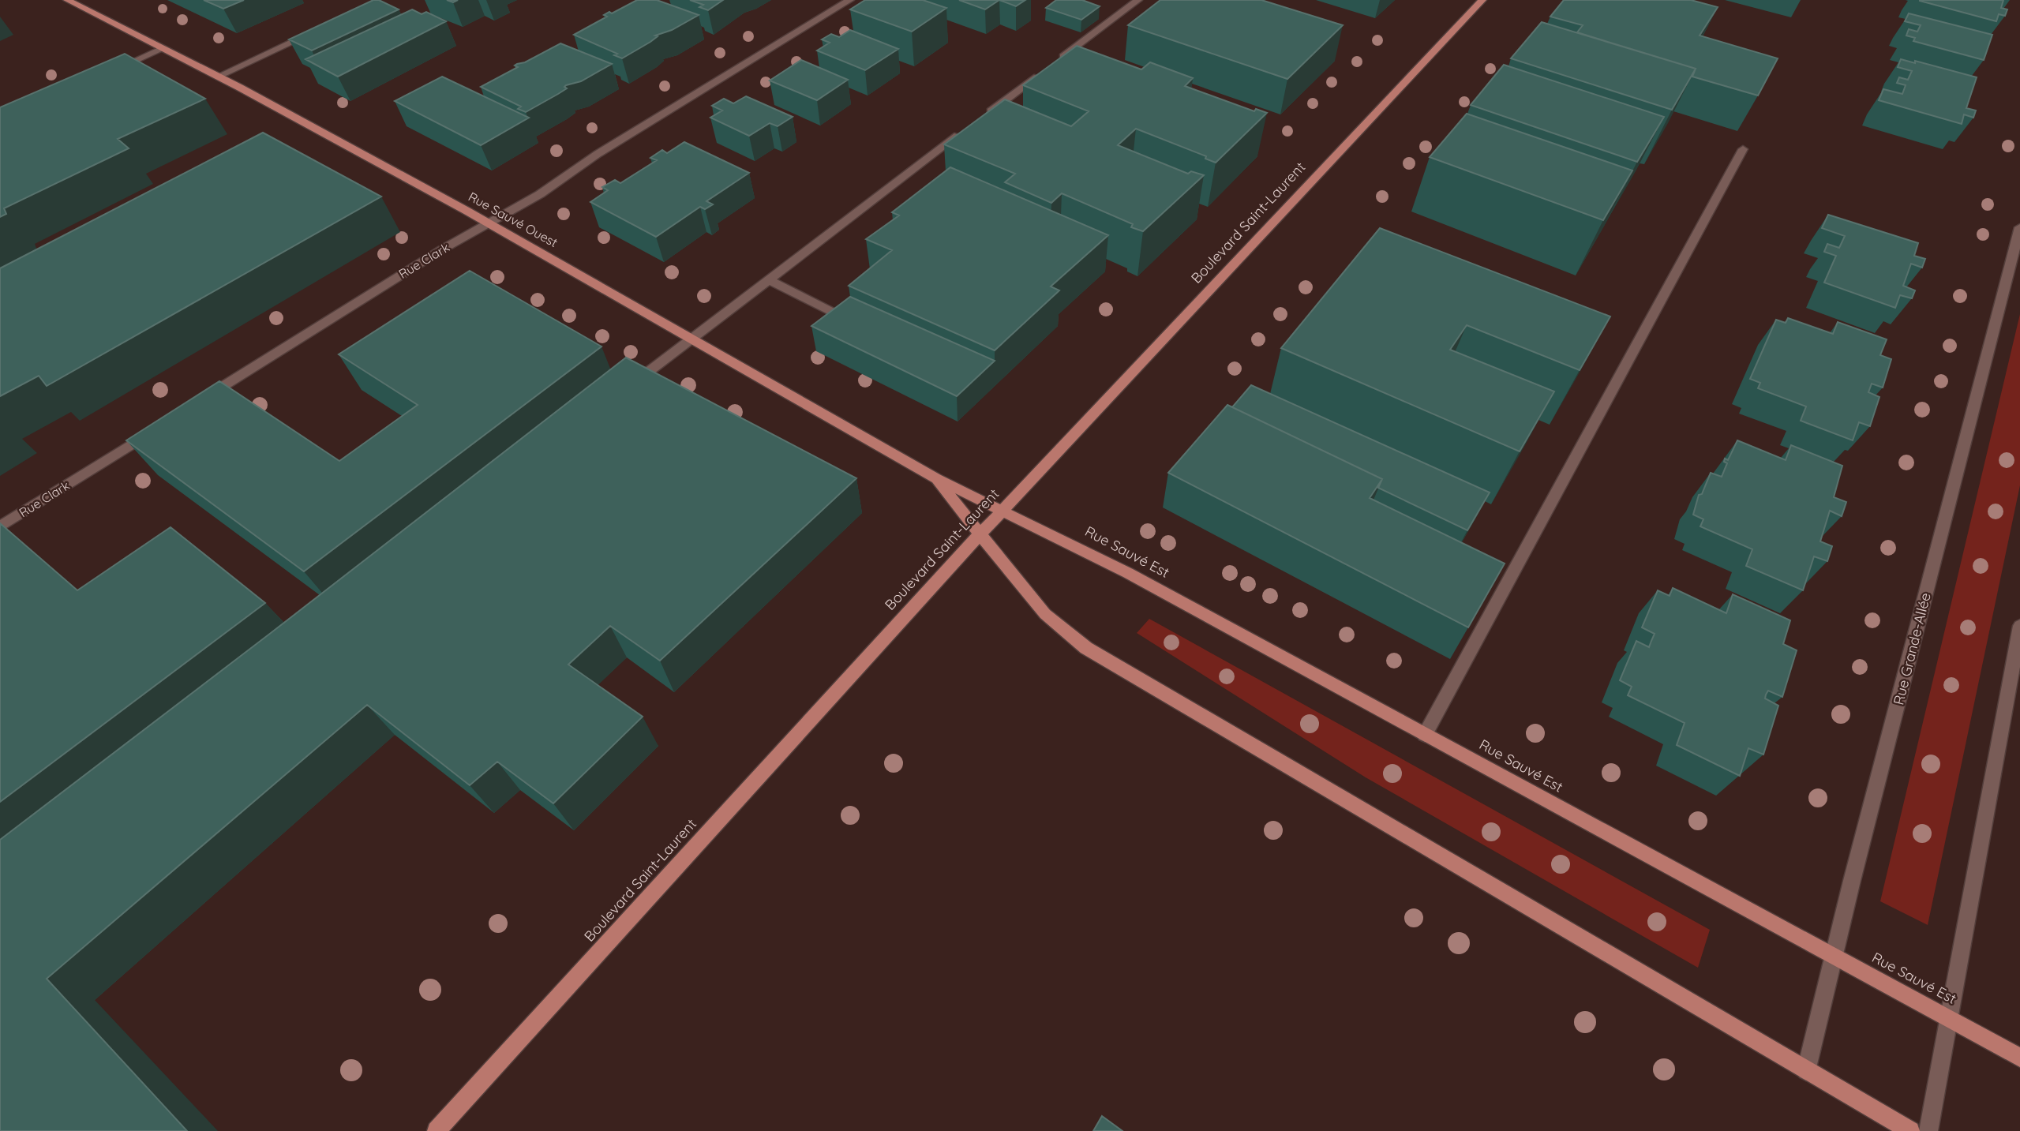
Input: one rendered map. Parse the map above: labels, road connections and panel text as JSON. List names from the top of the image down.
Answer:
{
  "streets": {
    "main road": ["Rue Sauvé Ouest", "Boulevard Saint-Laurent", "Rue Sauvé Est"],
    "street": ["Rue Clark", "Rue Grande-Allée"]
  },
  "crossings": [
    ["Rue Sauvé Ouest", "Boulevard Saint-Laurent"],
    ["Rue Sauvé Ouest", "Rue Clark"],
    ["Rue Sauvé Ouest", "Rue Sauvé Est"],
    ["Boulevard Saint-Laurent", "Rue Sauvé Est"],
    ["Rue Sauvé Est", "Rue Grande-Allée"]
  ]
}
